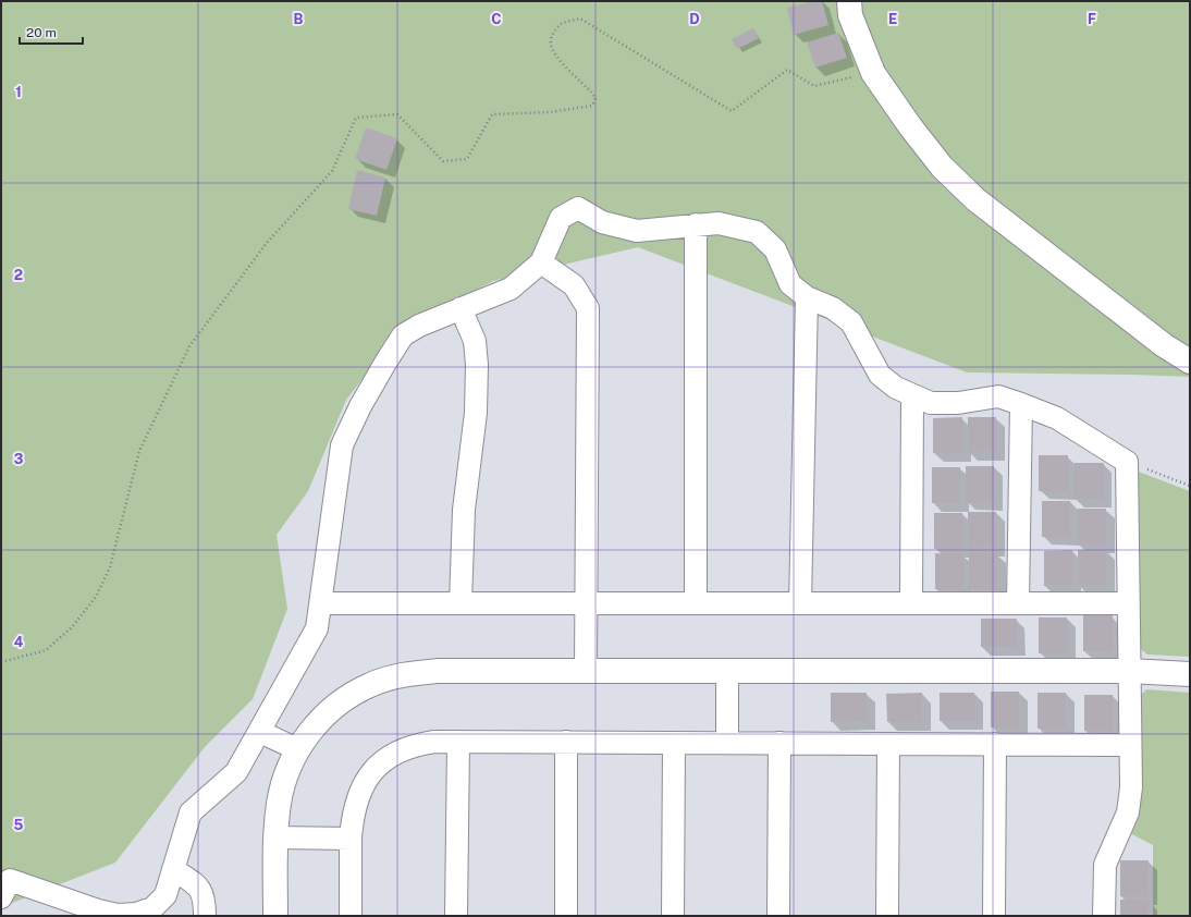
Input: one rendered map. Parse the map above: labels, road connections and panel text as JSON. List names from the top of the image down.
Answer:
{
  "scale_bar": "20 m",
  "grid": {
    "columns": [
      "B",
      "C",
      "D",
      "E",
      "F"
    ],
    "rows": [
      "1",
      "2",
      "3",
      "4",
      "5"
    ]
  }
}
